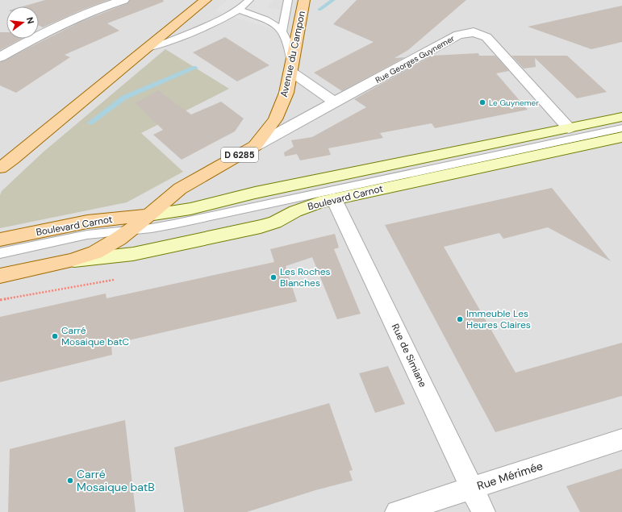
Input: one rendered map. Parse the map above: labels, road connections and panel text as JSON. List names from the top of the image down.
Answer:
{
  "streets": {
    "main road": ["Avenue du Campon", "D 6285", "Boulevard Carnot"],
    "street": ["Rue Georges Guynemer", "Rue de Simiane", "Rue Mérimée"]
  },
  "crossings": [
    ["Avenue du Campon", "Rue Georges Guynemer"],
    ["Avenue du Campon", "Boulevard Carnot"],
    ["Rue Georges Guynemer", "Boulevard Carnot"],
    ["Boulevard Carnot", "Rue de Simiane"],
    ["Rue de Simiane", "Rue Mérimée"]
  ],
  "places": [
    "Le Guynemer",
    "Les Roches Blanches",
    "Immeuble Les Heures Claires",
    "Carré Mosaique batC",
    "Carré Mosaique batB"
  ],
  "north": "right"
}
